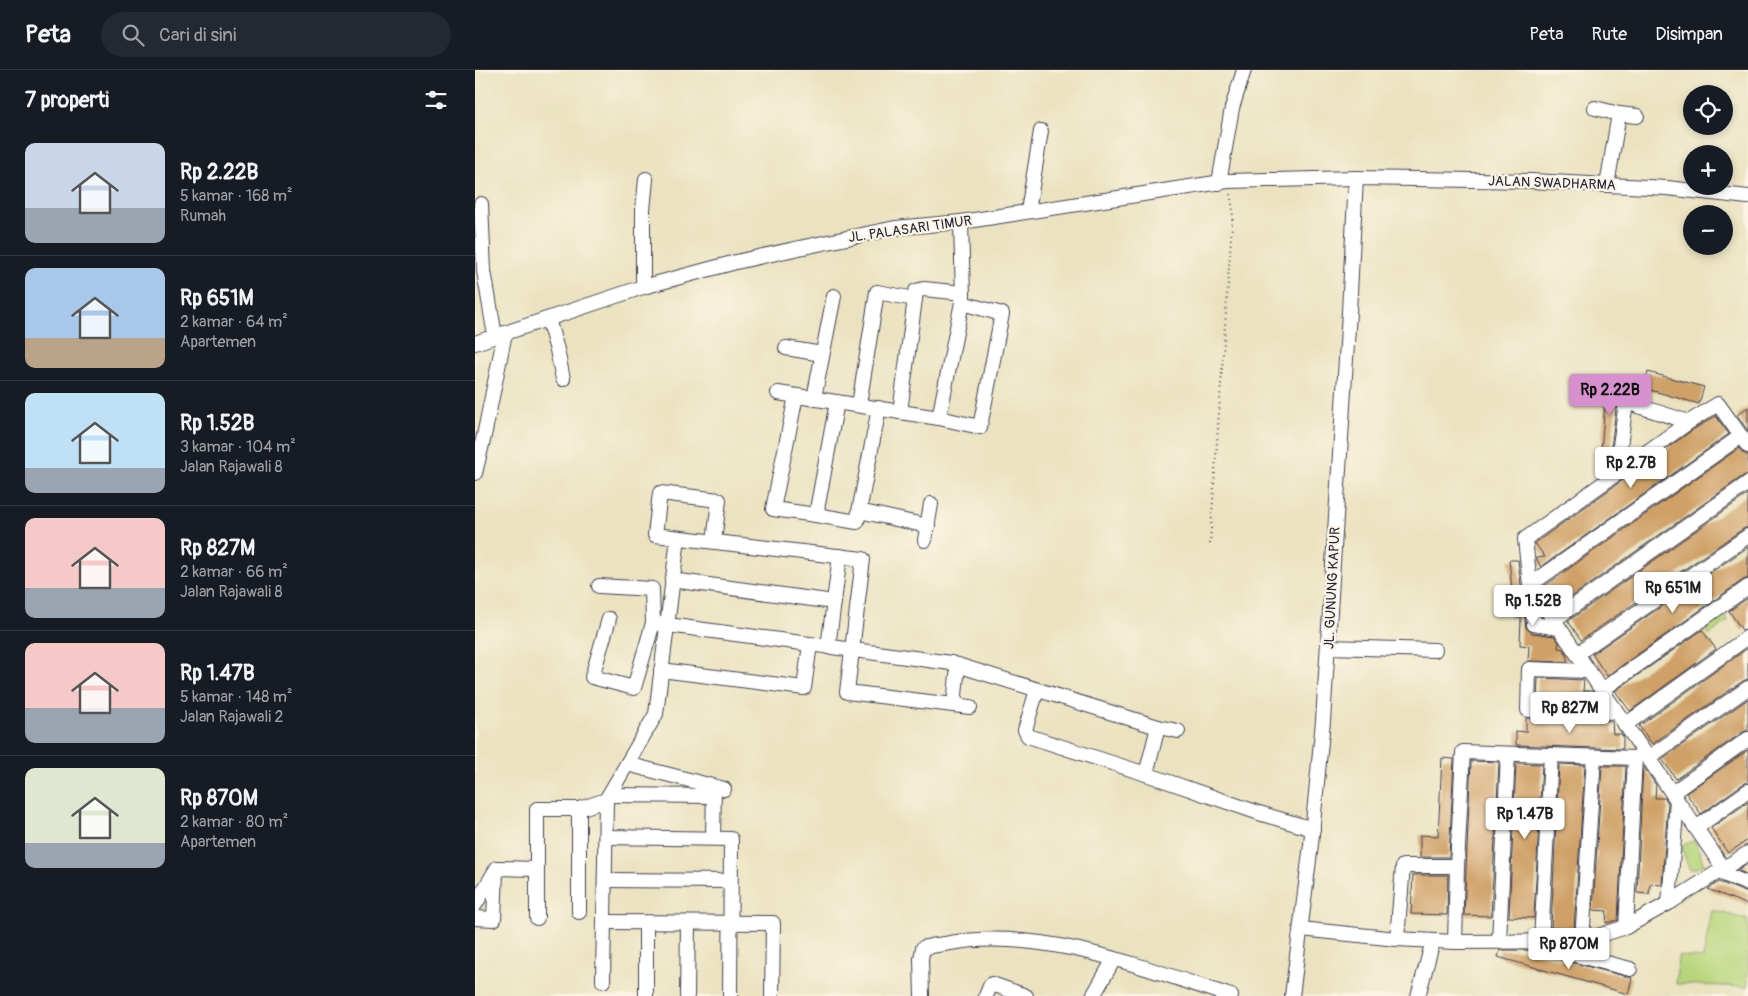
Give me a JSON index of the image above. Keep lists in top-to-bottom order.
{
  "streets": {
    "street": ["JALAN SWADHARMA", "JL. PALASARI TIMUR", "JL. GUNUNG KAPUR"]
  },
  "crossings": [
    ["JALAN SWADHARMA", "JL. PALASARI TIMUR"],
    ["JALAN SWADHARMA", "JL. GUNUNG KAPUR"],
    ["JL. PALASARI TIMUR", "JL. GUNUNG KAPUR"]
  ],
  "page": {
    "header": "Peta",
    "search": "Cari di sini",
    "nav": ["Peta", "Rute", "Disimpan"],
    "heading": "7 properti",
    "map_buttons": ["+", "−"],
    "list": [
      {
        "name": "Rp 2.22B",
        "note": "5 kamar · 168 m² · Rumah"
      },
      {
        "name": "Rp 651M",
        "note": "2 kamar · 64 m² · Apartemen"
      },
      {
        "name": "Rp 1.52B",
        "note": "3 kamar · 104 m² · Jalan Rajawali 8"
      },
      {
        "name": "Rp 827M",
        "note": "2 kamar · 66 m² · Jalan Rajawali 8"
      },
      {
        "name": "Rp 1.47B",
        "note": "5 kamar · 148 m² · Jalan Rajawali 2"
      },
      {
        "name": "Rp 870M",
        "note": "2 kamar · 80 m² · Apartemen"
      }
    ],
    "price": [
      "Rp 2.22B",
      "Rp 2.7B",
      "Rp 651M",
      "Rp 1.52B",
      "Rp 827M",
      "Rp 1.47B",
      "Rp 870M"
    ]
  }
}
